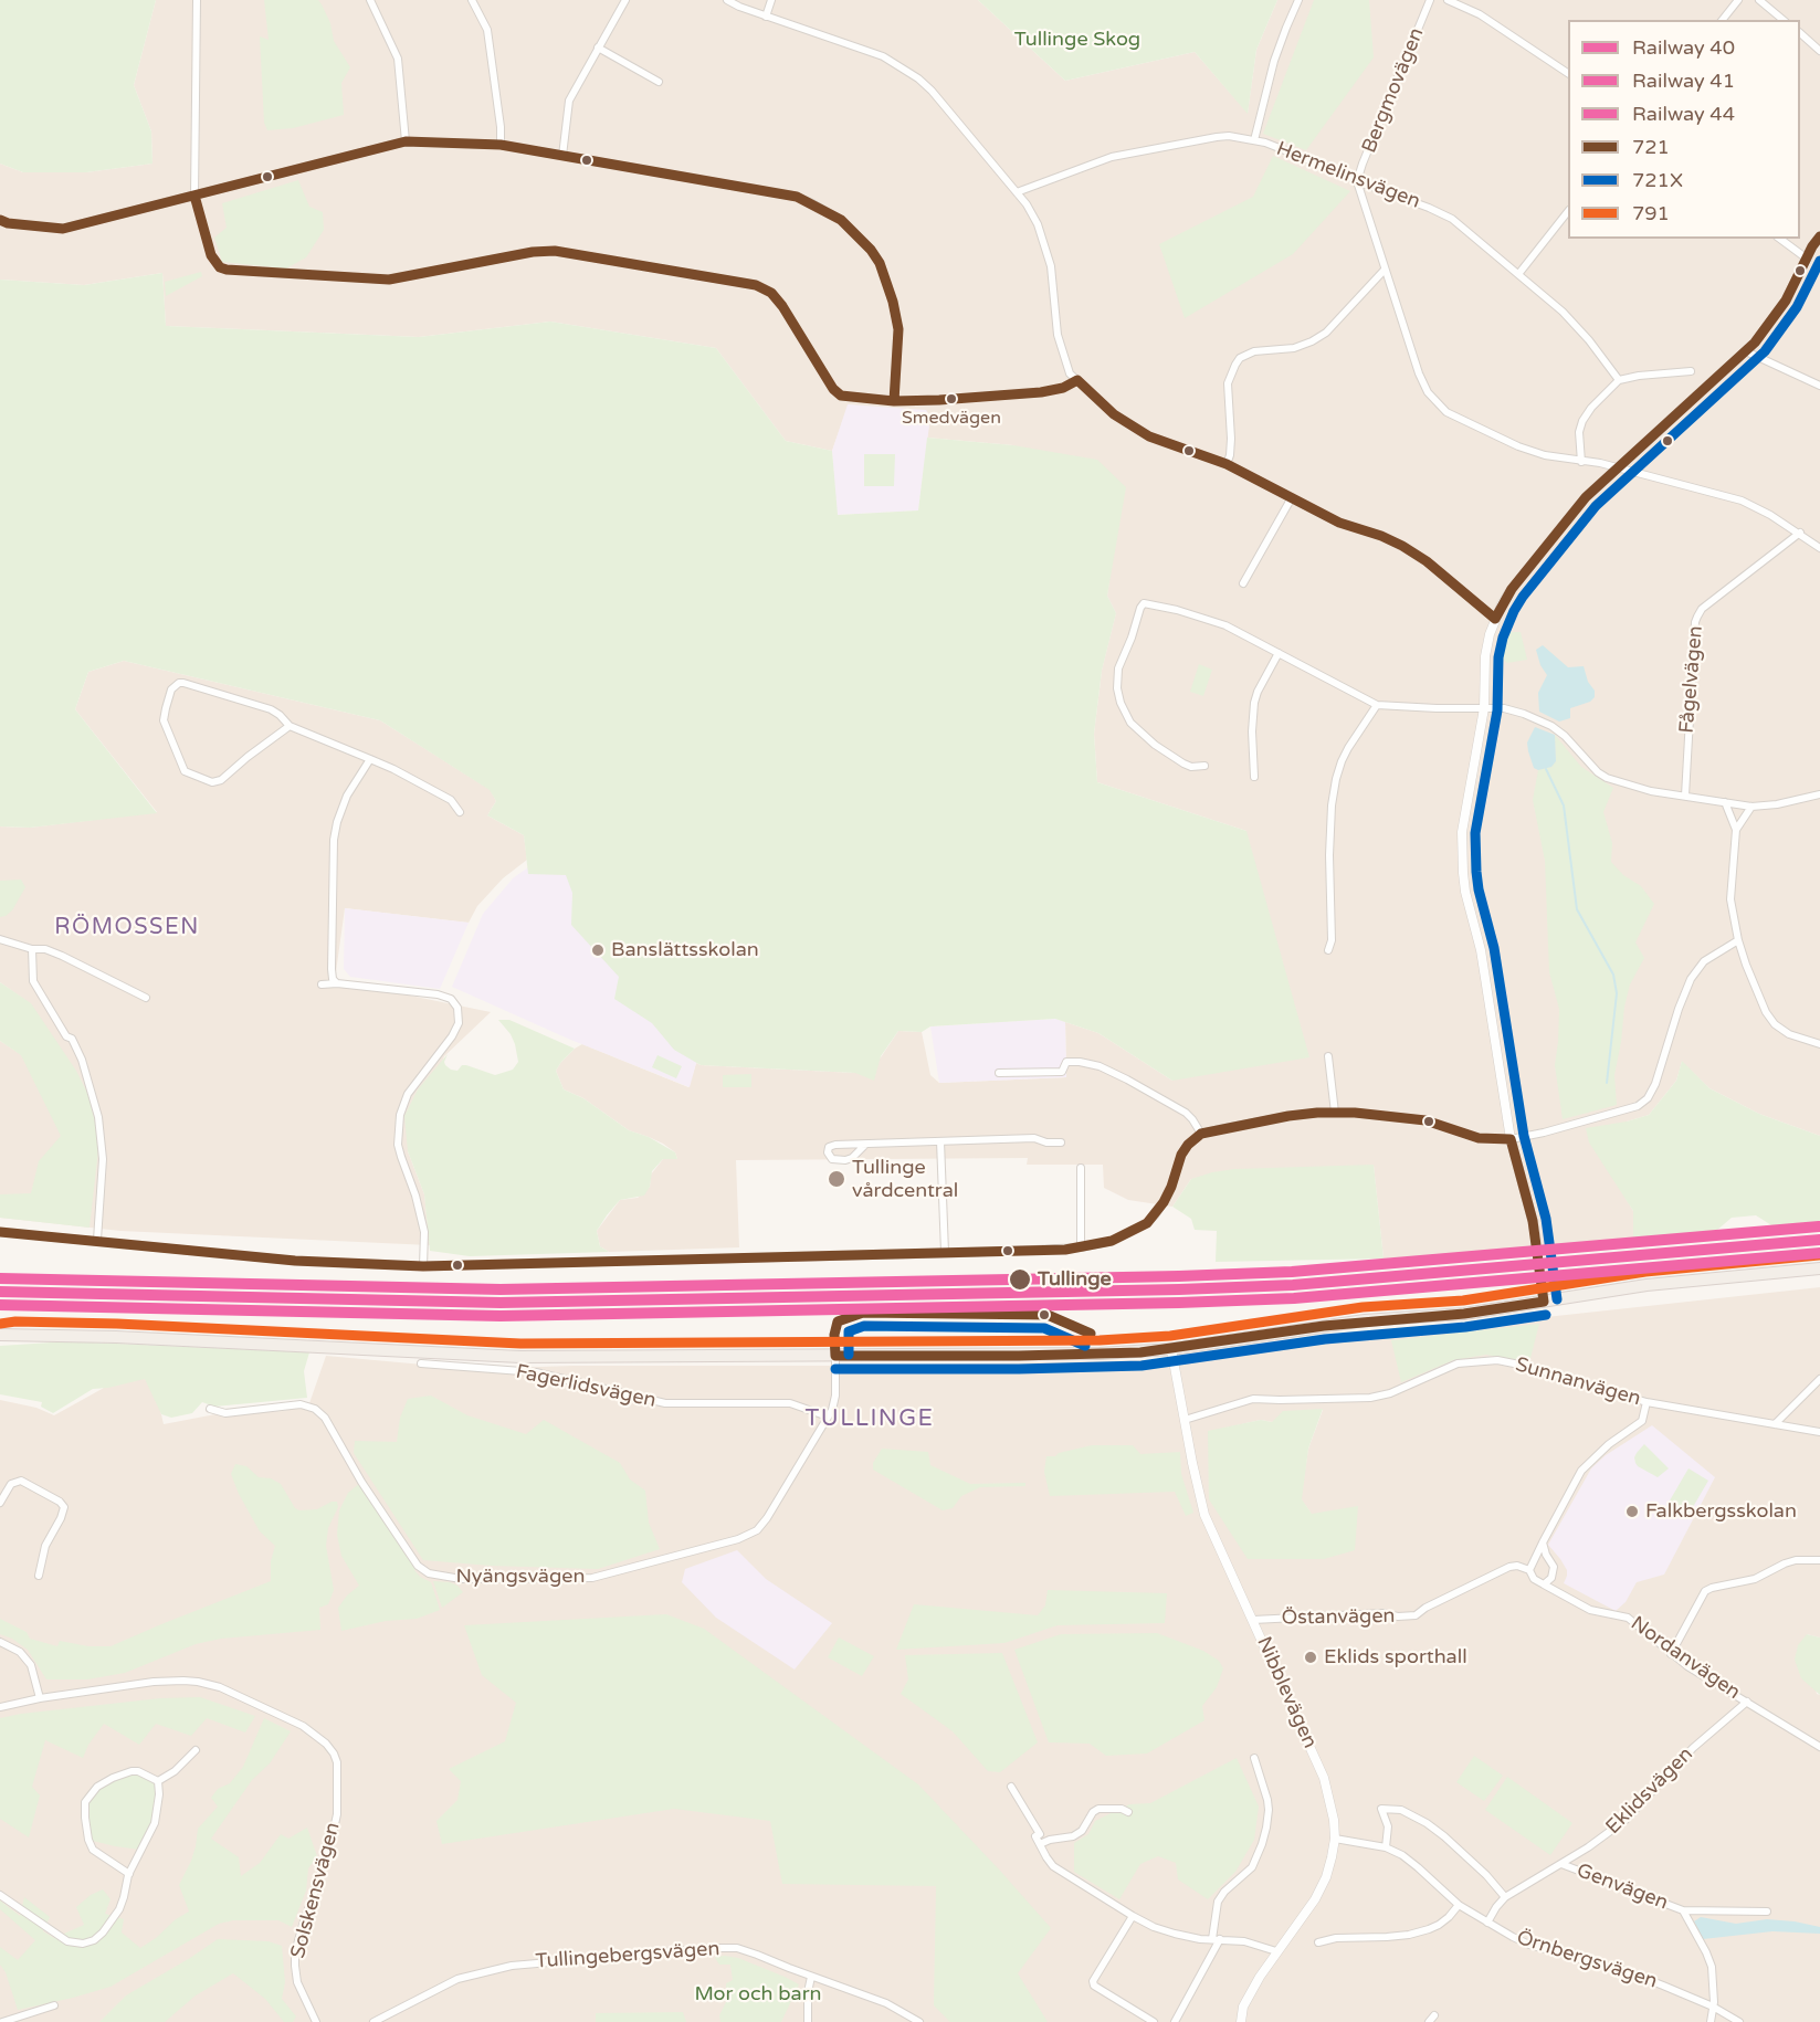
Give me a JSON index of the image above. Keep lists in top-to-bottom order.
{
  "streets": {
    "street": [
      "Bergmovägen",
      "Hermelinsvägen",
      "Fågelvägen",
      "Sunnanvägen",
      "Fagerlidsvägen",
      "Nyängsvägen",
      "Östanvägen",
      "Nordanvägen",
      "Nibblevägen",
      "Eklidsvägen",
      "Genvägen",
      "Solskensvägen",
      "Tullingebergsvägen",
      "Örnbergsvägen"
    ]
  },
  "crossings": [
    ["Bergmovägen", "Hermelinsvägen"],
    ["Sunnanvägen", "Nibblevägen"],
    ["Fagerlidsvägen", "Nyängsvägen"],
    ["Östanvägen", "Nibblevägen"],
    ["Nordanvägen", "Eklidsvägen"],
    ["Nibblevägen", "Örnbergsvägen"],
    ["Eklidsvägen", "Genvägen"],
    ["Eklidsvägen", "Örnbergsvägen"],
    ["Genvägen", "Örnbergsvägen"]
  ],
  "districts": ["RÖMOSSEN", "TULLINGE"],
  "parks": ["Tullinge Skog", "Mor och barn"],
  "places": [
    "Smedvägen",
    "Banslättsskolan",
    "Tullinge vårdcentral",
    "Tullinge",
    "Falkbergsskolan",
    "Eklids sporthall"
  ],
  "lines": [
    "transit line 721",
    "transit line 721X",
    "rail line 44",
    "rail line 40",
    "rail line 41",
    "transit line 791"
  ],
  "legend": [
    "Railway 40",
    "Railway 41",
    "Railway 44",
    "721",
    "721X",
    "791"
  ]
}
